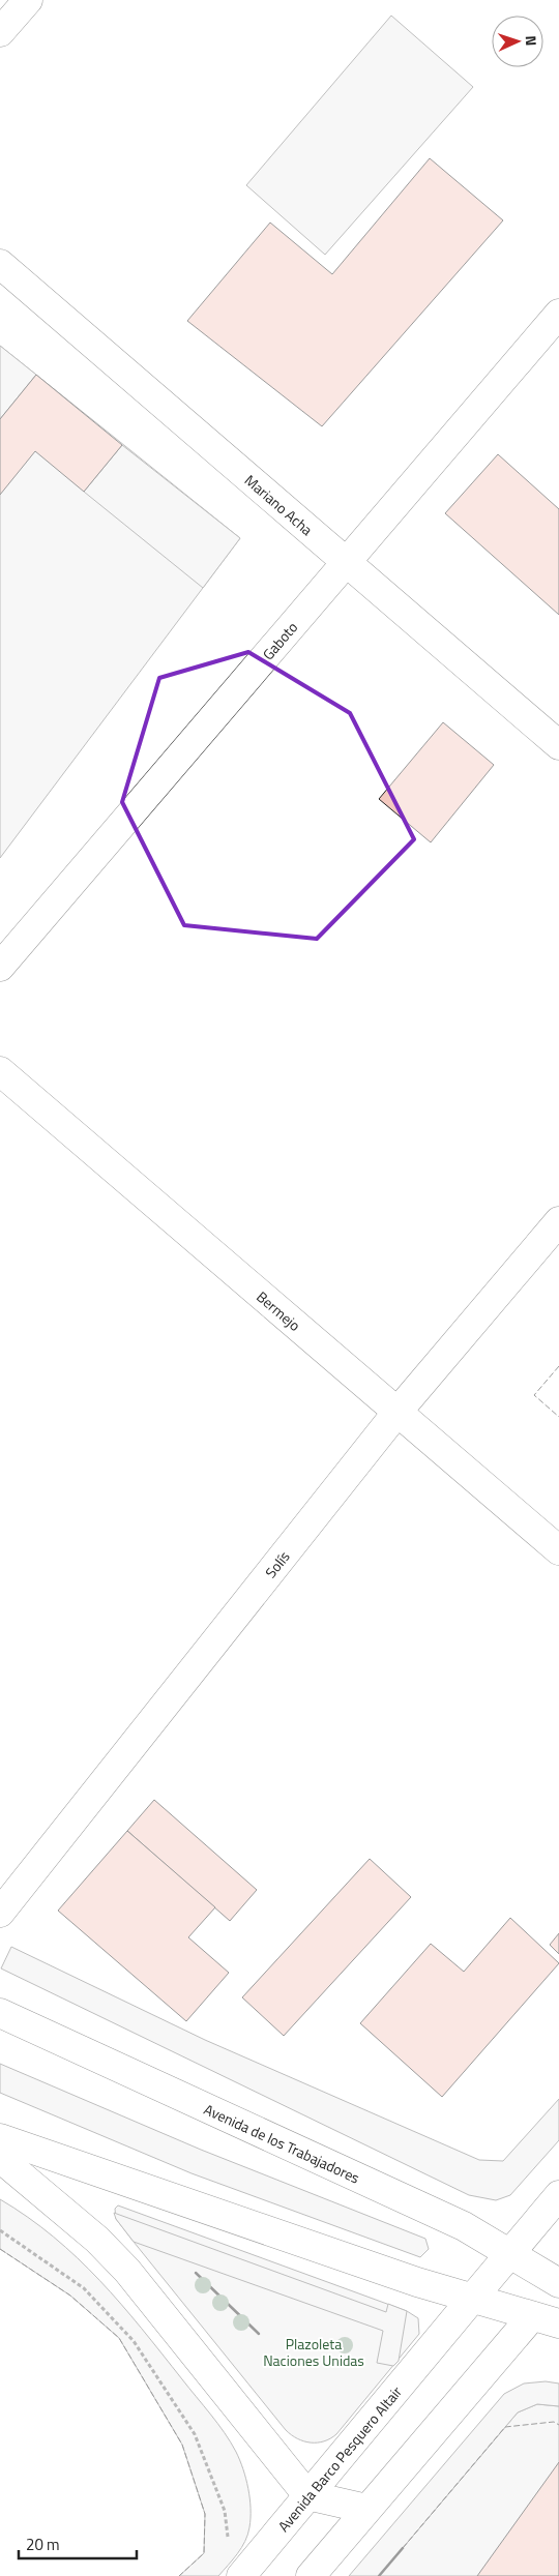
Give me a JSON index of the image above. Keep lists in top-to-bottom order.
{
  "streets": {
    "street": [
      "Mariano Acha",
      "Gaboto",
      "Bermejo",
      "Solís",
      "Avenida de los Trabajadores",
      "Avenida Barco Pesquero Altair"
    ]
  },
  "crossings": [
    ["Mariano Acha", "Gaboto"],
    ["Bermejo", "Solís"],
    ["Avenida de los Trabajadores", "Avenida Barco Pesquero Altair"]
  ],
  "parks": ["Plazoleta Naciones Unidas"],
  "scale_bar": "20 m",
  "north": "right"
}
